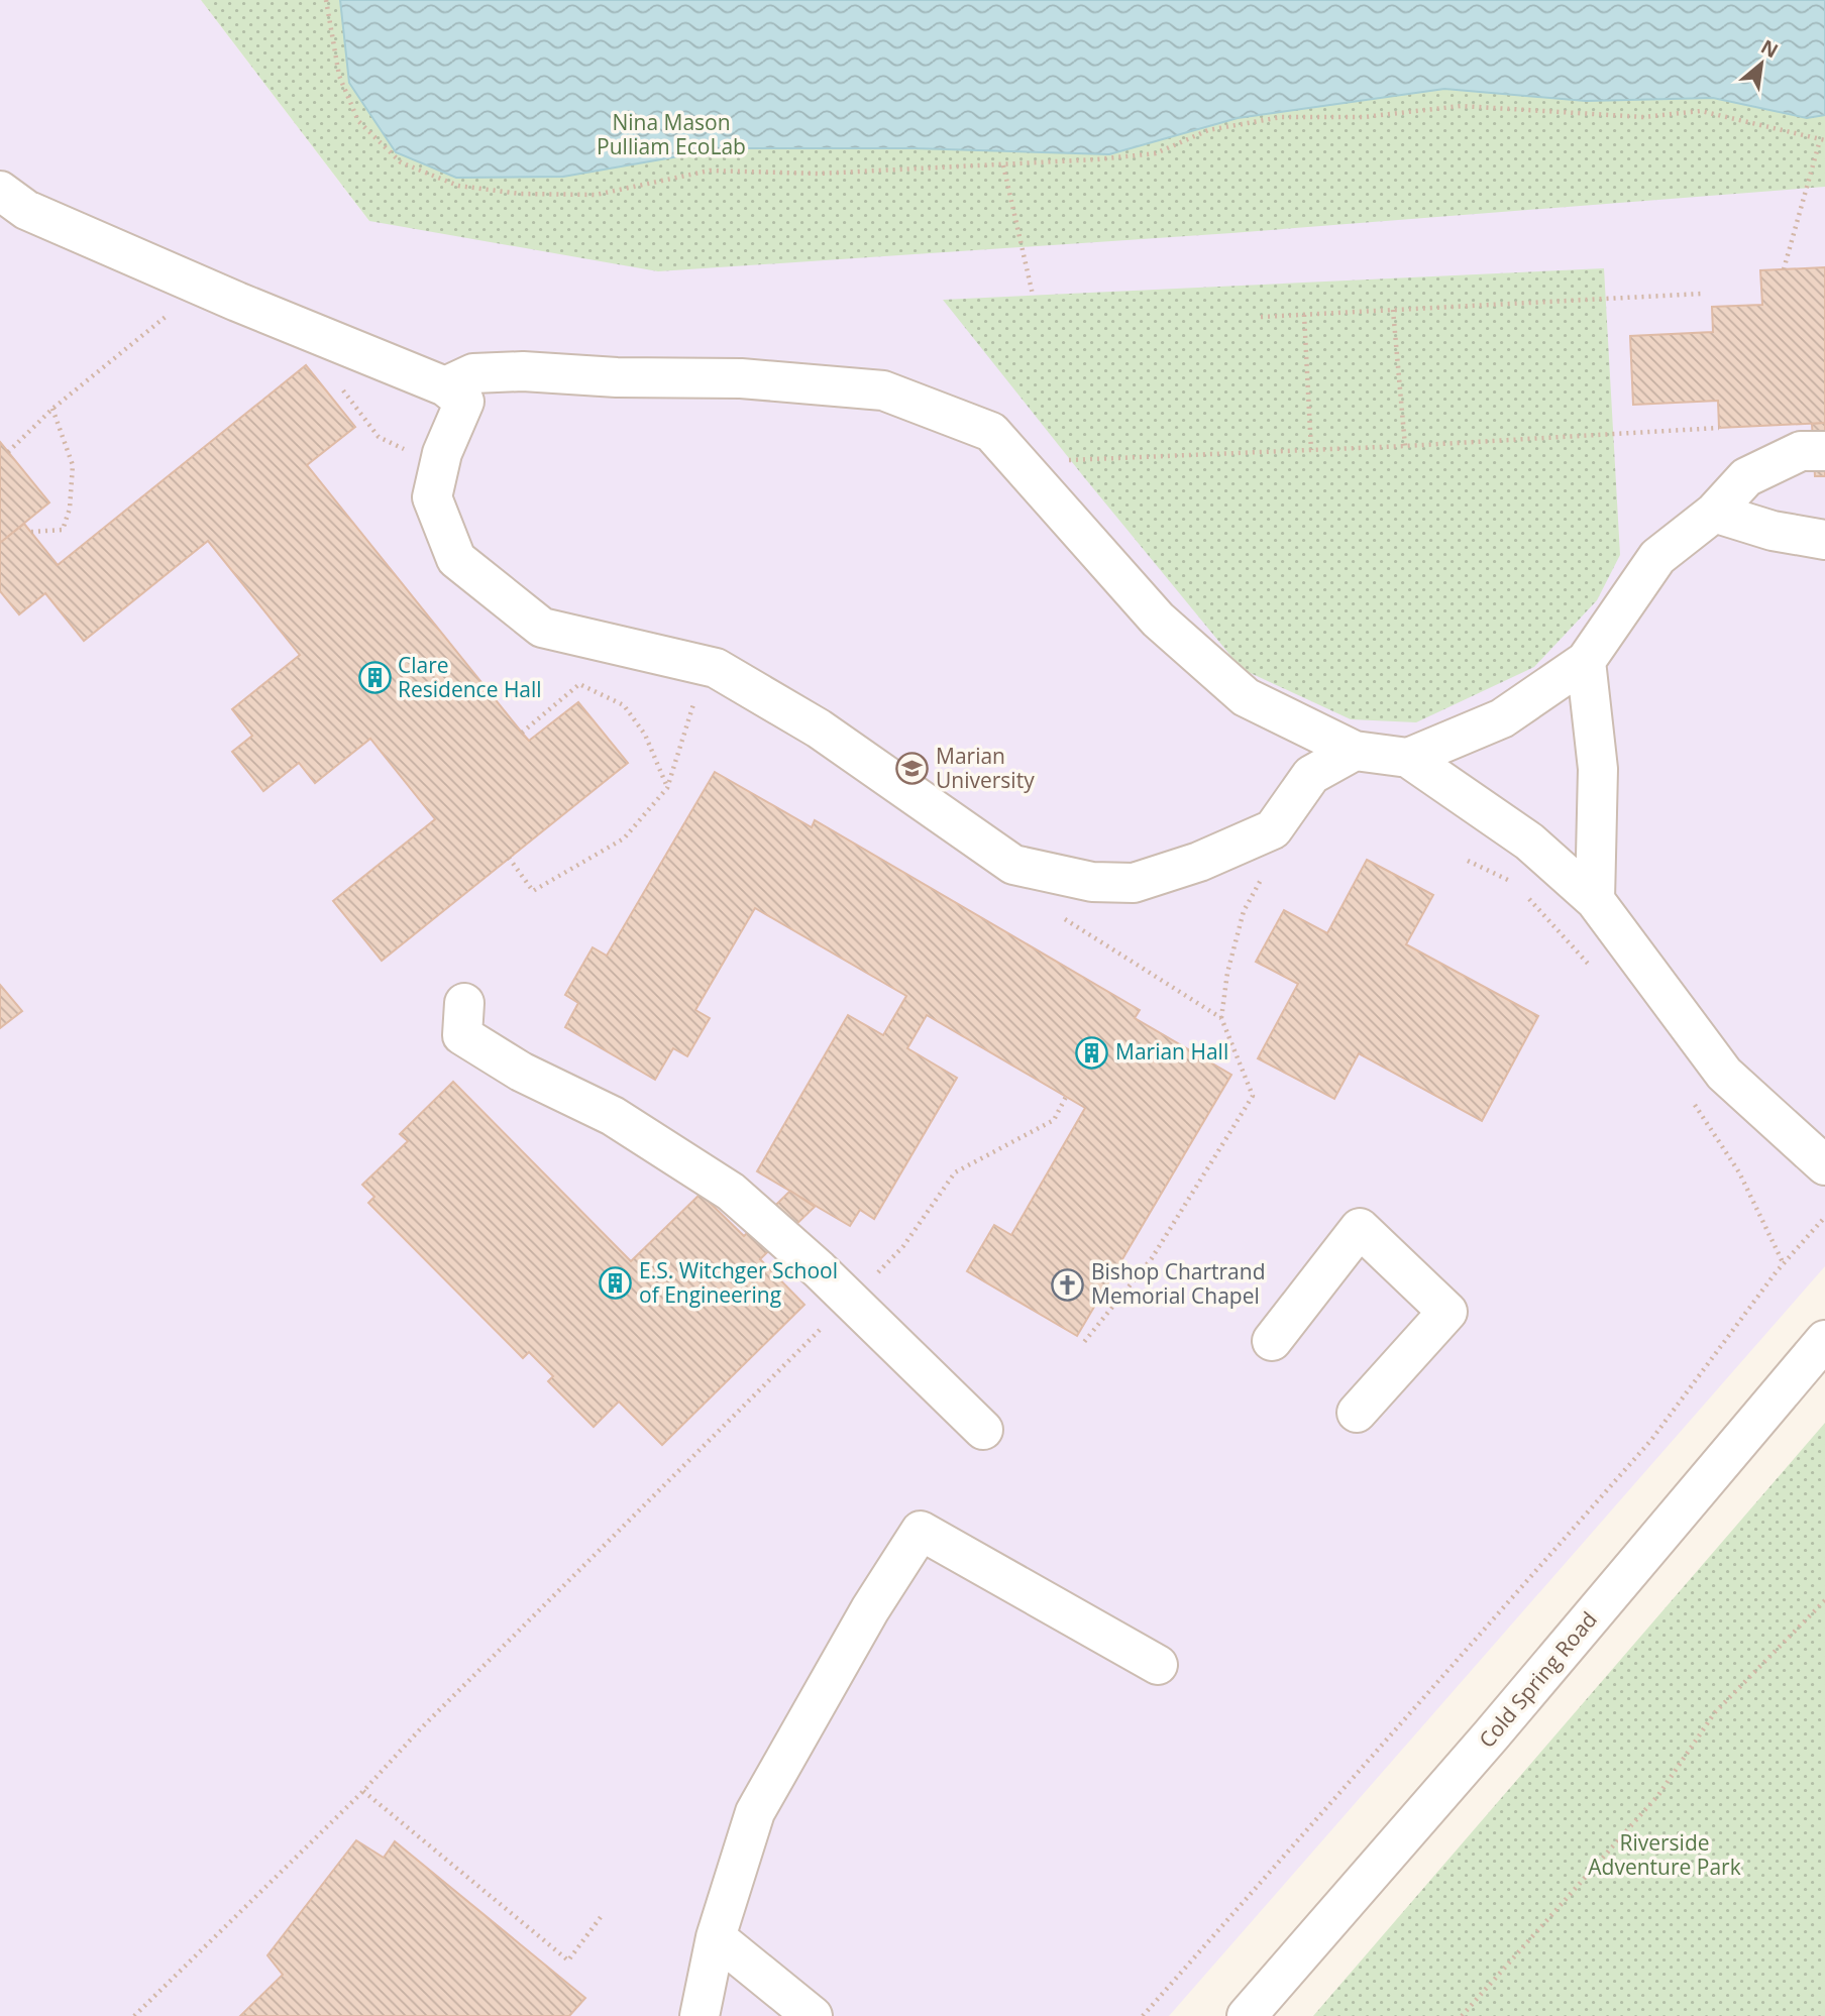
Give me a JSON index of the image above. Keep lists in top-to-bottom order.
{
  "streets": {
    "street": ["Cold Spring Road"]
  },
  "parks": ["Nina Mason Pulliam EcoLab", "Riverside Adventure Park"],
  "places": {
    "building": ["Clare Residence Hall", "Marian Hall", "E.S. Witchger School of Engineering"],
    "school or university": ["Marian University"],
    "church": ["Bishop Chartrand Memorial Chapel"]
  },
  "north": "top right"
}
